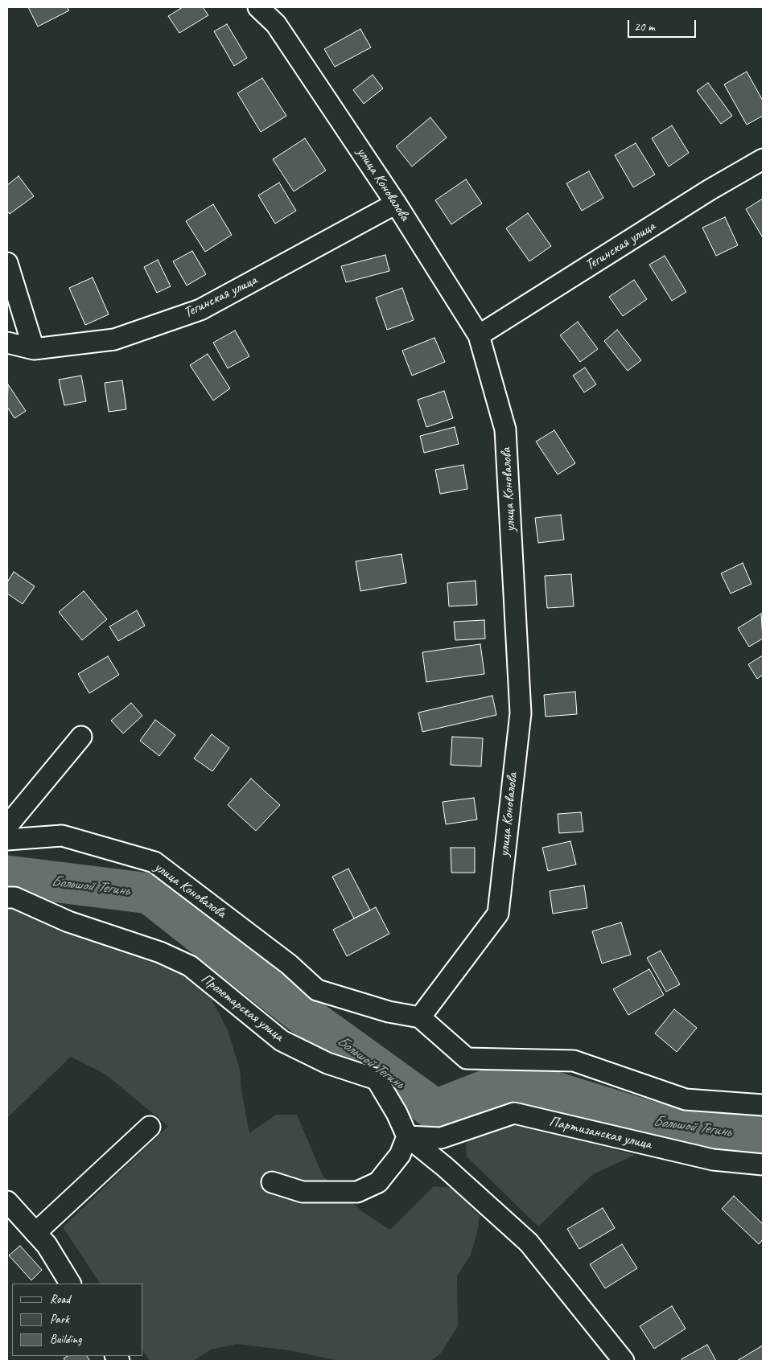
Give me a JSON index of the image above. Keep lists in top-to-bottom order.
{
  "streets": {
    "street": [
      "улица Коновалова",
      "Тегинская улица",
      "Пролетарская улица",
      "Партизанская улица"
    ]
  },
  "crossings": [
    ["улица Коновалова", "Тегинская улица"],
    ["Пролетарская улица", "Партизанская улица"]
  ],
  "water": ["Большой Тегинь"],
  "legend": ["Road", "Park", "Building"],
  "scale_bar": "20 m"
}
